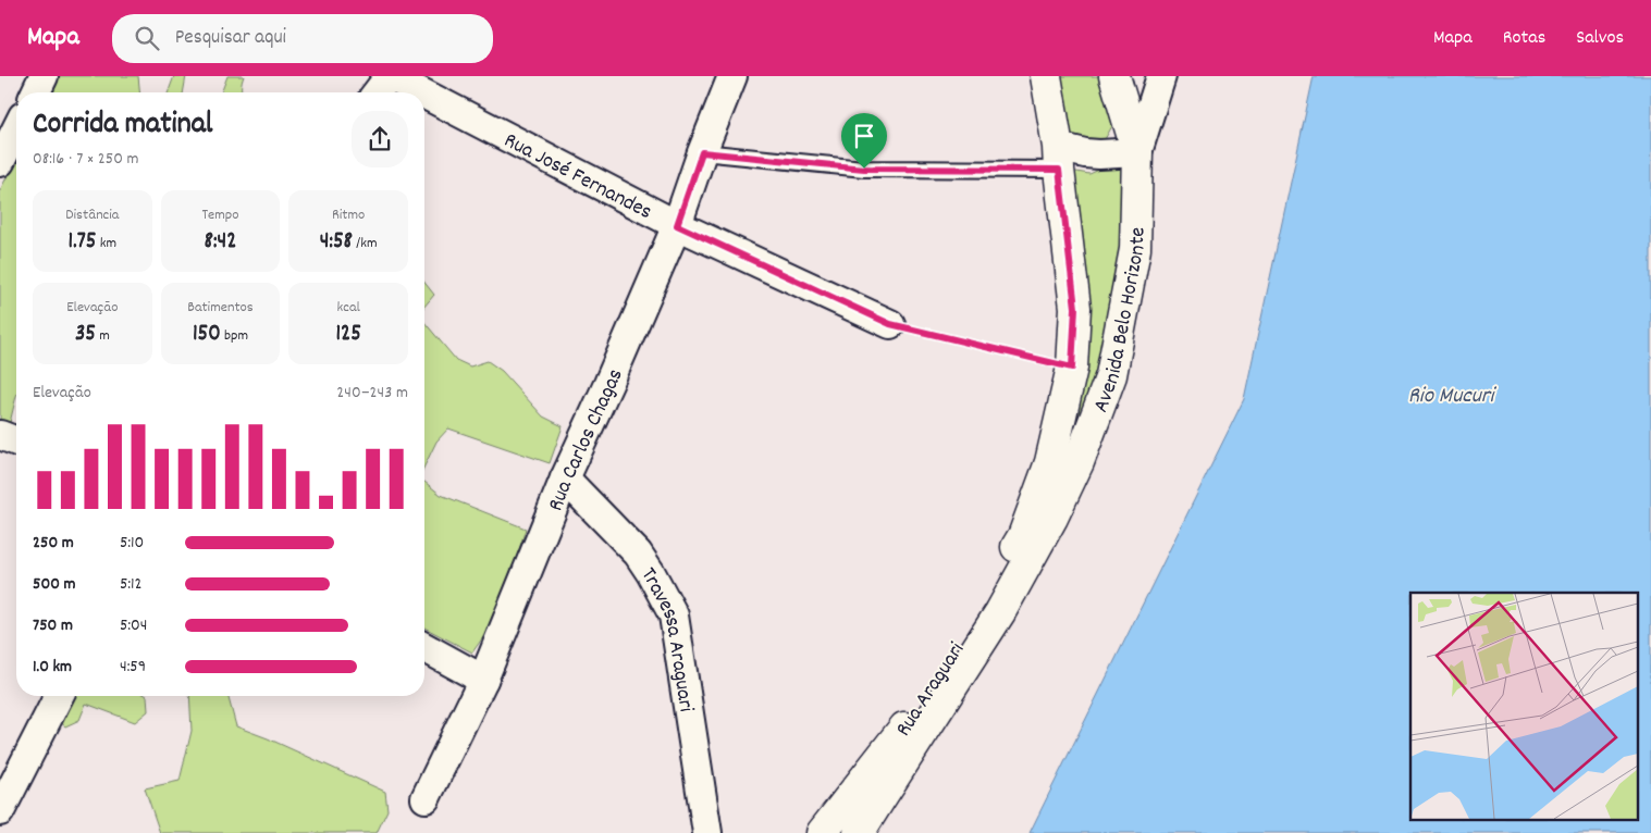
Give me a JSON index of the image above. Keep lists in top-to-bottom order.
{
  "streets": {
    "street": [
      "Rua José Fernandes",
      "Avenida Belo Horizonte",
      "Rua Carlos Chagas",
      "Travessa Araguari",
      "Rua Araguari"
    ]
  },
  "crossings": [
    ["Rua José Fernandes", "Rua Carlos Chagas"],
    ["Avenida Belo Horizonte", "Rua Araguari"],
    ["Rua Carlos Chagas", "Travessa Araguari"]
  ],
  "water": ["Rio Mucuri"],
  "page": {
    "header": "Mapa",
    "search": "Pesquisar aqui",
    "nav": ["Mapa", "Rotas", "Salvos"],
    "heading": ["Corrida matinal", "08:16 · 7 × 250 m"],
    "stats": [
      ["Distância", "1.75 km"],
      ["Tempo", "8:42"],
      ["Ritmo", "4:58 /km"],
      ["Elevação", "35 m"],
      ["Batimentos", "150 bpm"],
      ["kcal", "125"]
    ],
    "chart": ["Elevação", "240–243 m"],
    "list": [
      {
        "name": "250 m",
        "note": "5:10"
      },
      {
        "name": "500 m",
        "note": "5:12"
      },
      {
        "name": "750 m",
        "note": "5:04"
      },
      {
        "name": "1.0 km",
        "note": "4:59"
      }
    ]
  }
}
